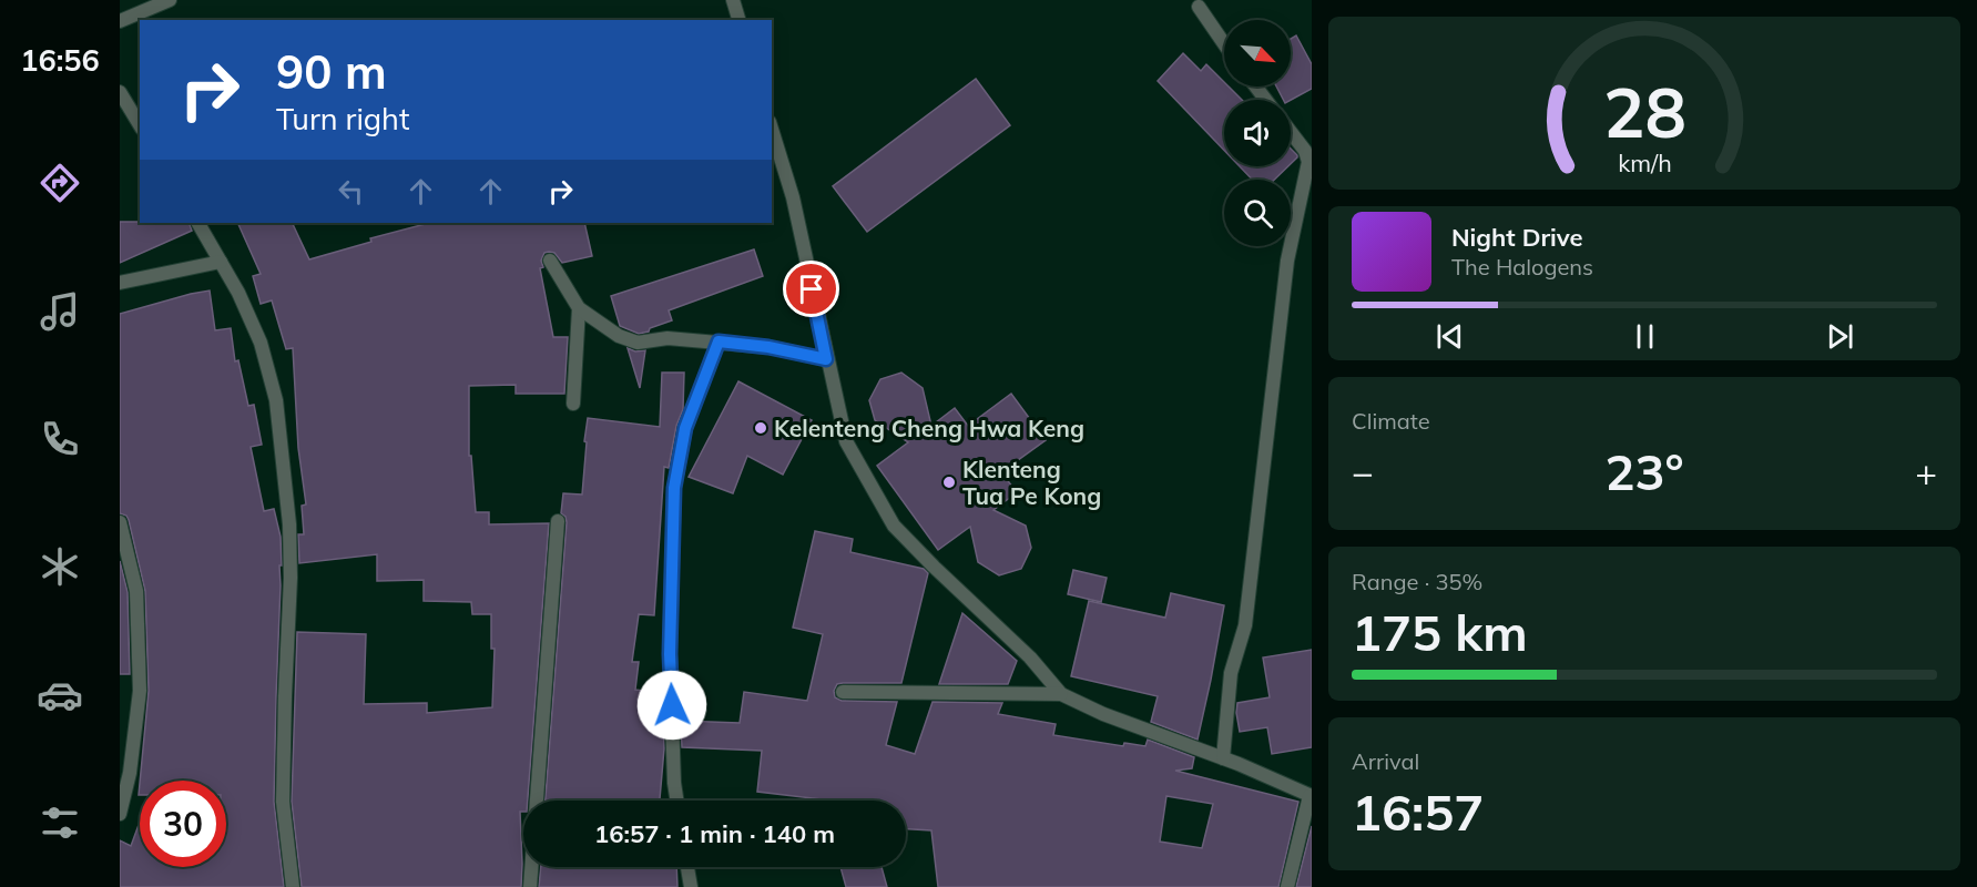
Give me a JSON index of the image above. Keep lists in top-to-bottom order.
{
  "places": ["Kelenteng Cheng Hwa Keng", "Klenteng Tua Pe Kong"],
  "north": "bottom right",
  "page": {
    "tabs": "16:56",
    "turn": ["90 m", "Turn right"],
    "song": ["Night Drive", "The Halogens"],
    "tile": [
      "Climate",
      ["Range · 35%", "175 km"],
      ["Arrival", "16:57"]
    ],
    "heat": ["−", "23°", "+"],
    "limit": "30",
    "trip": "16:57 · 1 min · 140 m",
    "gauge": ["28", "km/h"]
  }
}
